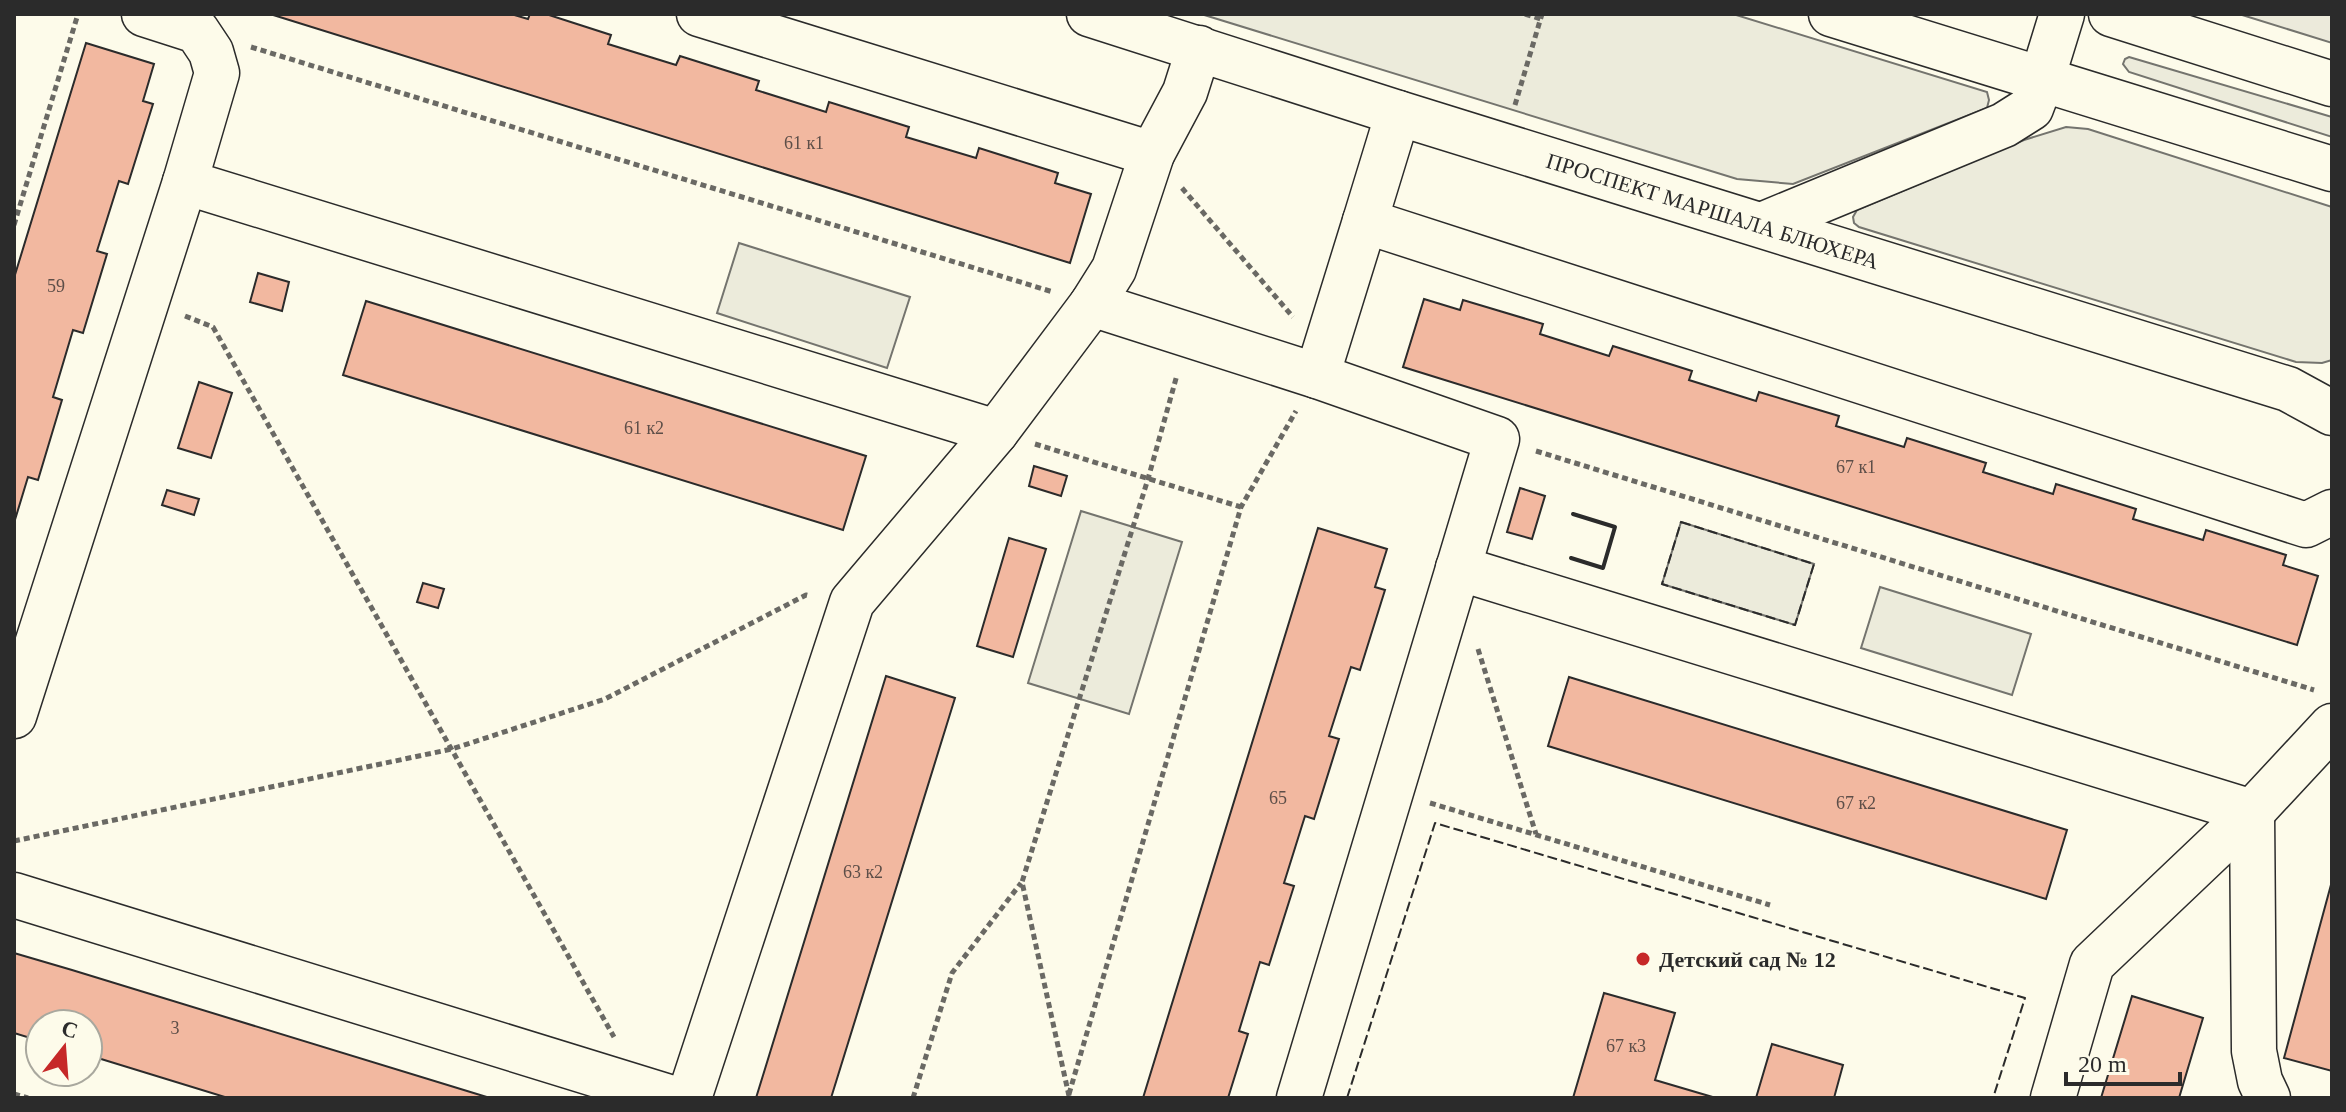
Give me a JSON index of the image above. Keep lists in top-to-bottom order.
{
  "streets": {
    "street": ["ПРОСПЕКТ МАРШАЛА БЛЮХЕРА"]
  },
  "places": ["Детский сад № 12"],
  "house_numbers": [
    "61 к1",
    "59",
    "61 к2",
    "67 к1",
    "65",
    "67 к2",
    "63 к2",
    "3",
    "67 к3"
  ],
  "scale_bar": "20 m",
  "north": "top"
}
